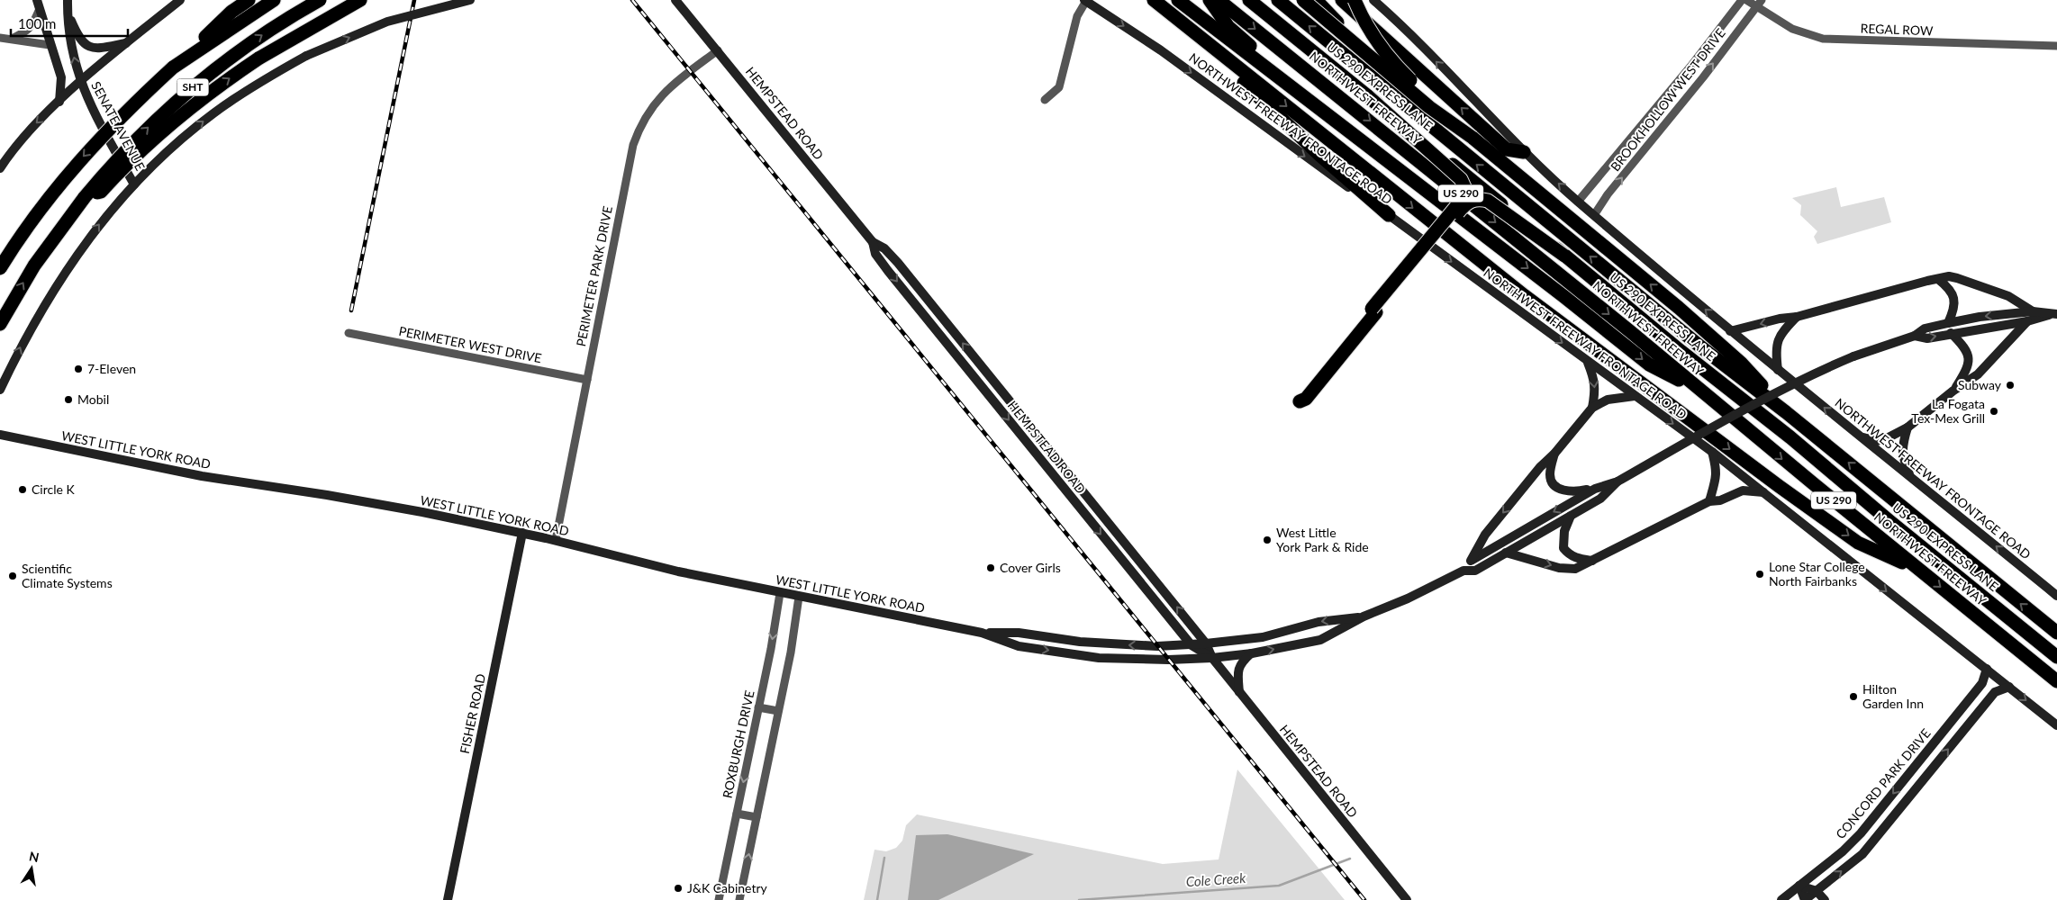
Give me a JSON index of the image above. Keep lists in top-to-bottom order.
{
  "streets": {
    "highway": [
      "US 290 EXPRESS LANE",
      "SHT",
      "NORTHWEST FREEWAY",
      "US 290"
    ],
    "main road": [
      "HEMPSTEAD ROAD",
      "SENATE AVENUE",
      "NORTHWEST FREEWAY FRONTAGE ROAD",
      "WEST LITTLE YORK ROAD",
      "FISHER ROAD",
      "CONCORD PARK DRIVE"
    ],
    "street": [
      "REGAL ROW",
      "BROOKHOLLOW WEST DRIVE",
      "PERIMETER PARK DRIVE",
      "PERIMETER WEST DRIVE",
      "ROXBURGH DRIVE"
    ]
  },
  "crossings": [
    ["REGAL ROW", "BROOKHOLLOW WEST DRIVE"],
    ["BROOKHOLLOW WEST DRIVE", "NORTHWEST FREEWAY FRONTAGE ROAD"],
    ["HEMPSTEAD ROAD", "PERIMETER PARK DRIVE"],
    ["HEMPSTEAD ROAD", "WEST LITTLE YORK ROAD"],
    ["NORTHWEST FREEWAY FRONTAGE ROAD", "CONCORD PARK DRIVE"],
    ["PERIMETER PARK DRIVE", "PERIMETER WEST DRIVE"],
    ["PERIMETER PARK DRIVE", "WEST LITTLE YORK ROAD"],
    ["WEST LITTLE YORK ROAD", "FISHER ROAD"],
    ["WEST LITTLE YORK ROAD", "ROXBURGH DRIVE"]
  ],
  "water": ["Cole Creek"],
  "places": [
    "7-Eleven",
    "Subway",
    "Mobil",
    "La Fogata Tex-Mex Grill",
    "Circle K",
    "West Little York Park & Ride",
    "Cover Girls",
    "Lone Star College North Fairbanks",
    "Scientific Climate Systems",
    "Hilton Garden Inn",
    "J&K Cabinetry"
  ],
  "scale_bar": "100 m",
  "north": "top"
}
